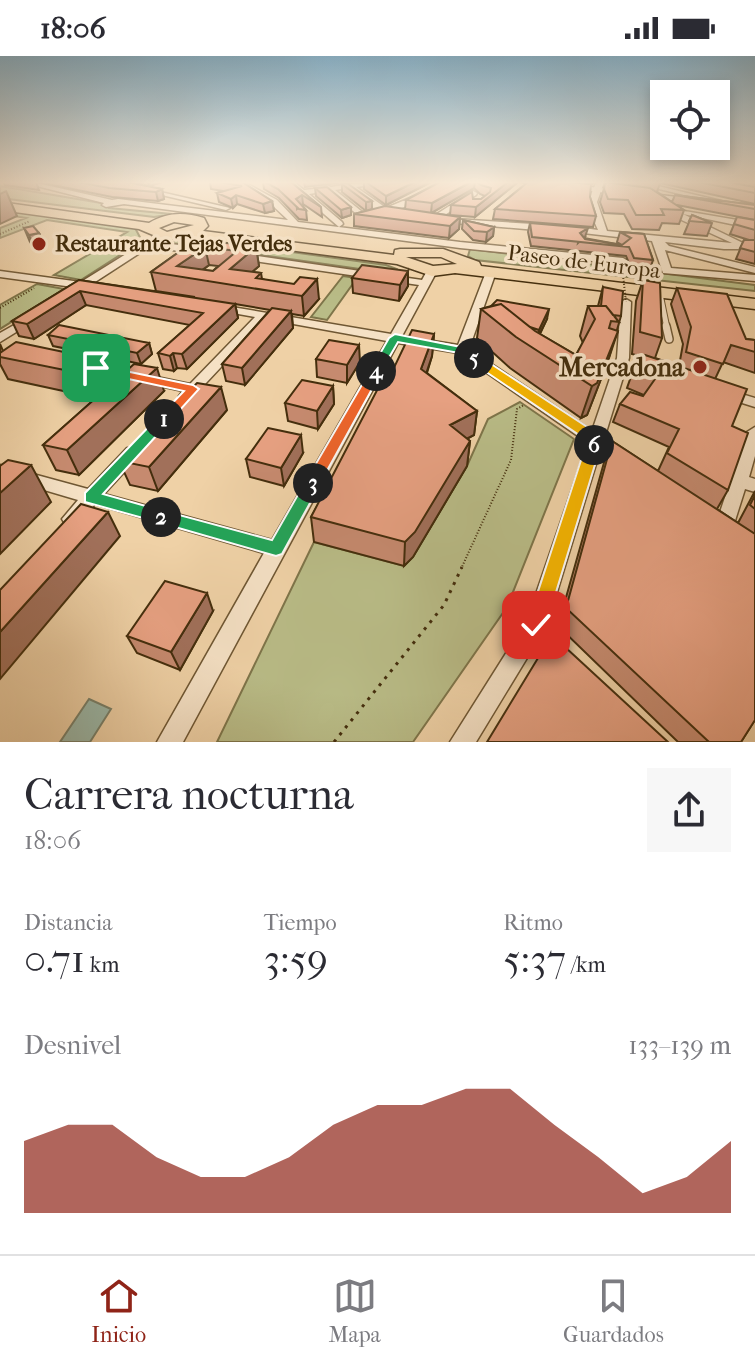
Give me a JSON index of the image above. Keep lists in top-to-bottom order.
{
  "streets": {
    "main road": ["Paseo de Europa"]
  },
  "places": ["Restaurante Tejas Verdes", "Mercadona"],
  "page": {
    "status": "18:06",
    "pins": [
      "5",
      "4",
      "1",
      "6",
      "3",
      "2"
    ],
    "heading": ["Carrera nocturna", "18:06"],
    "stats": [
      ["Distancia", "0.71 km"],
      ["Tiempo", "3:59"],
      ["Ritmo", "5:37 /km"]
    ],
    "chart": ["Desnivel", "133–139 m"],
    "tabs": ["Inicio", "Mapa", "Guardados"]
  }
}
